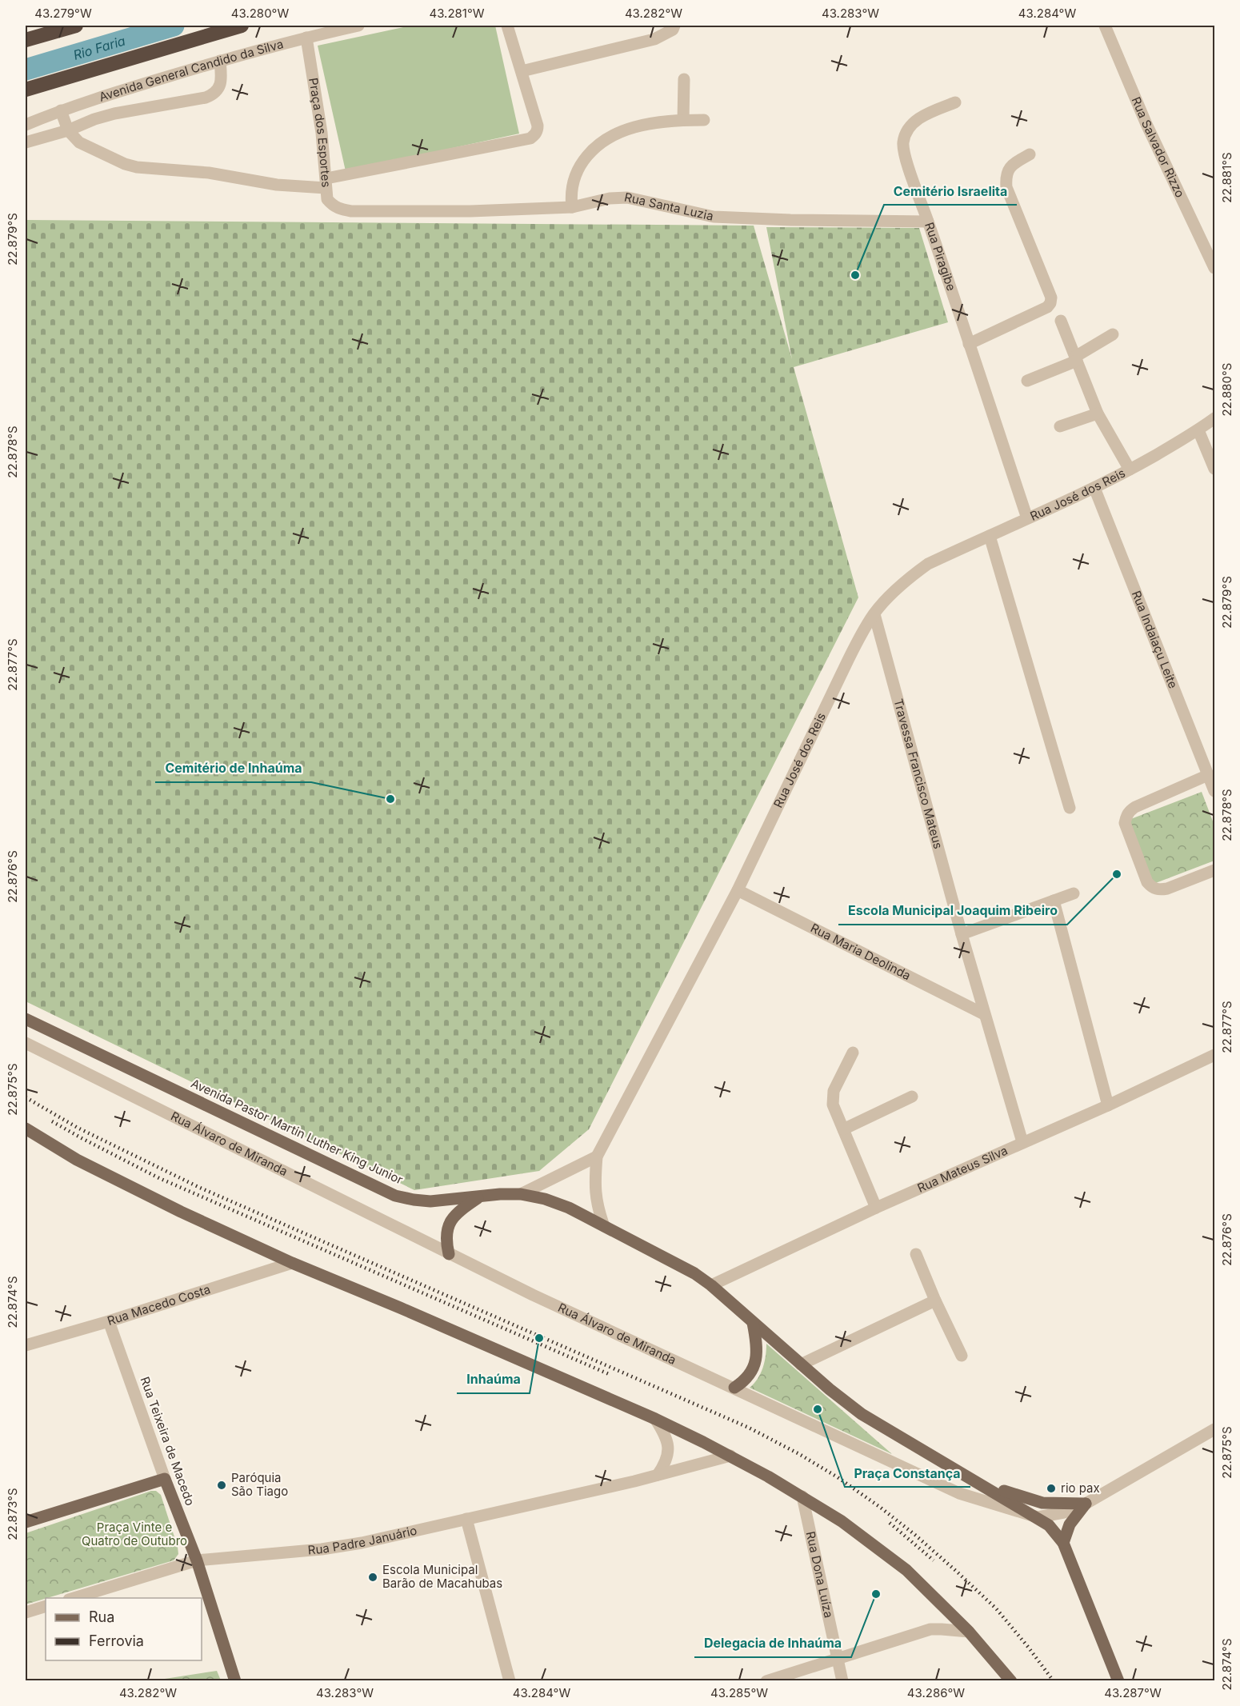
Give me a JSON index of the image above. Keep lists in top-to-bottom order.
{
  "streets": {
    "main road": ["Avenida Pastor Martin Luther King Junior", "Rua Teixeira de Macedo"],
    "street": [
      "Avenida General Candido da Silva",
      "Praça dos Esportes",
      "Rua Salvador Rizzo",
      "Rua Santa Luzia",
      "Rua Piragibe",
      "Rua José dos Reis",
      "Rua Indaiaçu Leite",
      "Travessa Francisco Mateus",
      "Rua Maria Deolinda",
      "Rua Álvaro de Miranda",
      "Rua Mateus Silva",
      "Rua Macedo Costa",
      "Rua Padre Januário",
      "Rua Dona Luíza"
    ]
  },
  "crossings": [
    ["Avenida General Candido da Silva", "Praça dos Esportes"],
    ["Praça dos Esportes", "Rua Santa Luzia"],
    ["Rua Santa Luzia", "Rua Piragibe"],
    ["Rua Piragibe", "Rua José dos Reis"],
    ["Rua José dos Reis", "Rua Indaiaçu Leite"],
    ["Rua José dos Reis", "Travessa Francisco Mateus"],
    ["Rua José dos Reis", "Rua Maria Deolinda"],
    ["Rua José dos Reis", "Avenida Pastor Martin Luther King Junior"],
    ["Travessa Francisco Mateus", "Rua Maria Deolinda"],
    ["Travessa Francisco Mateus", "Rua Mateus Silva"],
    ["Avenida Pastor Martin Luther King Junior", "Rua Álvaro de Miranda"],
    ["Avenida Pastor Martin Luther King Junior", "Rua Mateus Silva"],
    ["Rua Macedo Costa", "Rua Teixeira de Macedo"],
    ["Rua Teixeira de Macedo", "Rua Padre Januário"]
  ],
  "water": ["Rio Faria"],
  "parks": ["Praça Vinte e Quatro de Outubro"],
  "places": [
    "Cemitério Israelita",
    "Cemitério de Inhaúma",
    "Escola Municipal Joaquim Ribeiro",
    "Inhaúma",
    "Praça Constança",
    "Paróquia São Tiago",
    "rio pax",
    "Escola Municipal Barão de Macahubas",
    "Delegacia de Inhaúma"
  ],
  "legend": ["Rua", "Ferrovia"],
  "coordinates": [
    "43.279°W",
    "43.280°W",
    "43.281°W",
    "43.282°W",
    "43.283°W",
    "43.284°W",
    "22.881°S",
    "22.879°S",
    "22.880°S",
    "22.878°S",
    "22.877°S",
    "22.876°S",
    "22.875°S",
    "22.874°S",
    "22.873°S",
    "43.285°W",
    "43.286°W",
    "43.287°W"
  ]
}
